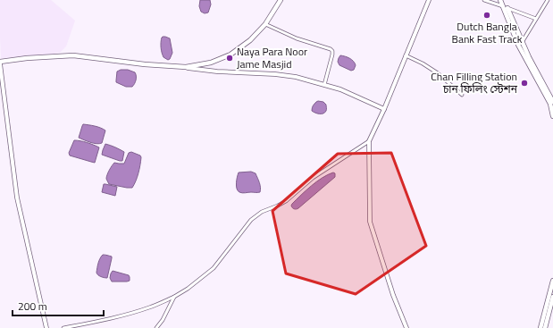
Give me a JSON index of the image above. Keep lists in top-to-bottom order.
{
  "places": ["Dutch Bangla Bank Fast Track", "Naya Para Noor Jame Masjid", "Chan Filling Station চান ফিলিং স্টেশন"],
  "scale_bar": "200 m"
}
